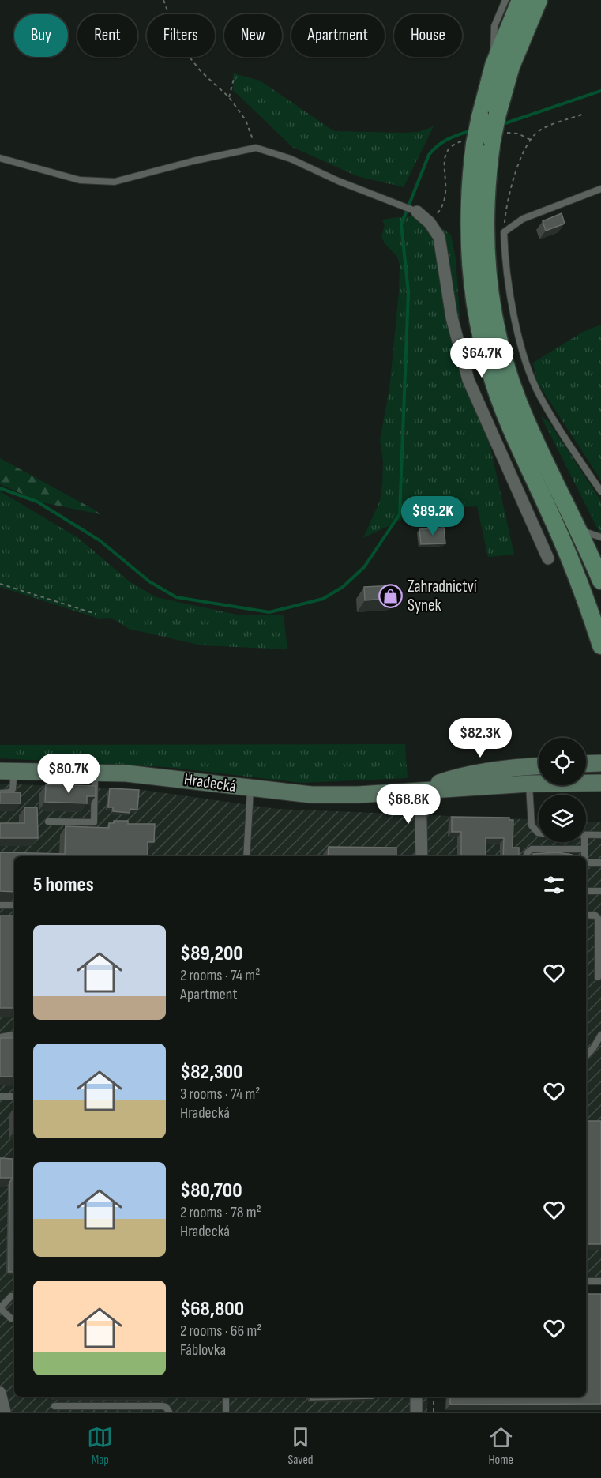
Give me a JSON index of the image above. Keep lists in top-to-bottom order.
{
  "streets": {
    "main road": ["Hradecká"]
  },
  "places": {
    "shop": ["Zahradnictví Synek"]
  },
  "page": {
    "chip": [
      "Buy",
      "Rent",
      "Filters",
      "New",
      "Apartment",
      "House"
    ],
    "price": [
      "$64.7K",
      "$89.2K",
      "$82.3K",
      "$80.7K",
      "$68.8K"
    ],
    "heading": "5 homes",
    "list": [
      {
        "name": "$89,200",
        "note": "2 rooms · 74 m² · Apartment"
      },
      {
        "name": "$82,300",
        "note": "3 rooms · 74 m² · Hradecká"
      },
      {
        "name": "$80,700",
        "note": "2 rooms · 78 m² · Hradecká"
      },
      {
        "name": "$68,800",
        "note": "2 rooms · 66 m² · Fáblovka"
      }
    ],
    "tabs": ["Map", "Saved", "Home"]
  }
}
